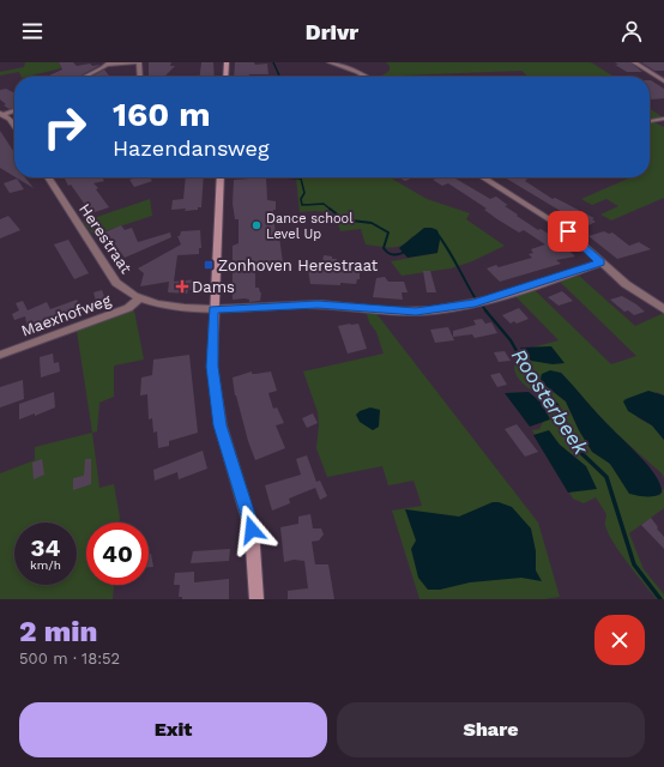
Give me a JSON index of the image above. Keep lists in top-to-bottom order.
{
  "streets": {
    "street": ["Herestraat", "Maexhofweg"]
  },
  "crossings": [
    ["Herestraat", "Maexhofweg"]
  ],
  "water": ["Roosterbeek"],
  "places": {
    "other": ["Dance school Level Up"],
    "transit": ["Zonhoven Herestraat"],
    "health": ["Dams"]
  },
  "page": {
    "header": "Drivr",
    "turn": ["160 m", "Hazendansweg"],
    "speed": "34 km/h",
    "limit": "40",
    "heading": ["2 min", "500 m · 18:52"],
    "buttons": ["Exit", "Share"]
  }
}
